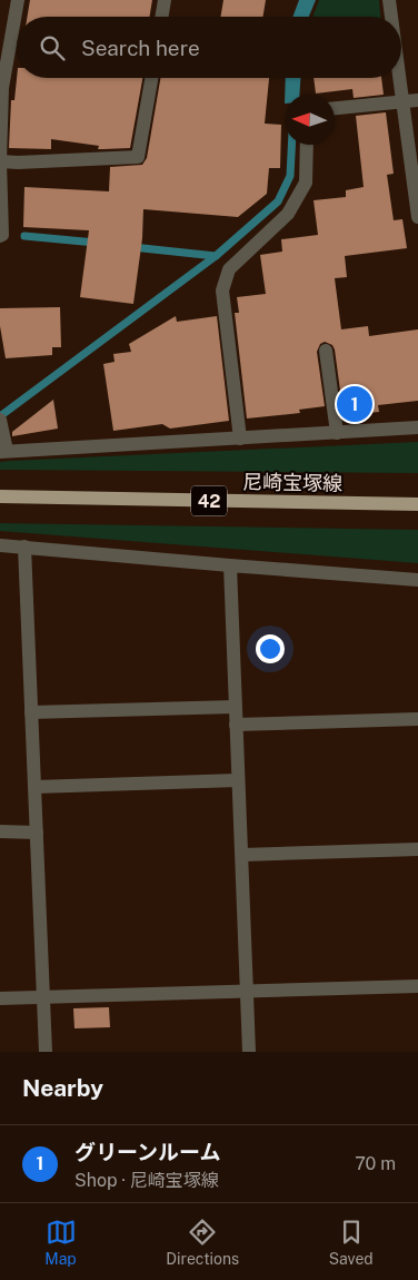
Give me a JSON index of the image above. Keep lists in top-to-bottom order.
{
  "streets": {
    "main road": ["尼崎宝塚線", "42"]
  },
  "north": "left",
  "page": {
    "search": "Search here",
    "pins": "1",
    "heading": "Nearby",
    "list": [
      {
        "mark": "1",
        "name": "グリーンルーム",
        "note": "Shop · 尼崎宝塚線",
        "value": "70 m"
      }
    ],
    "nav": ["Map", "Directions", "Saved"]
  }
}
